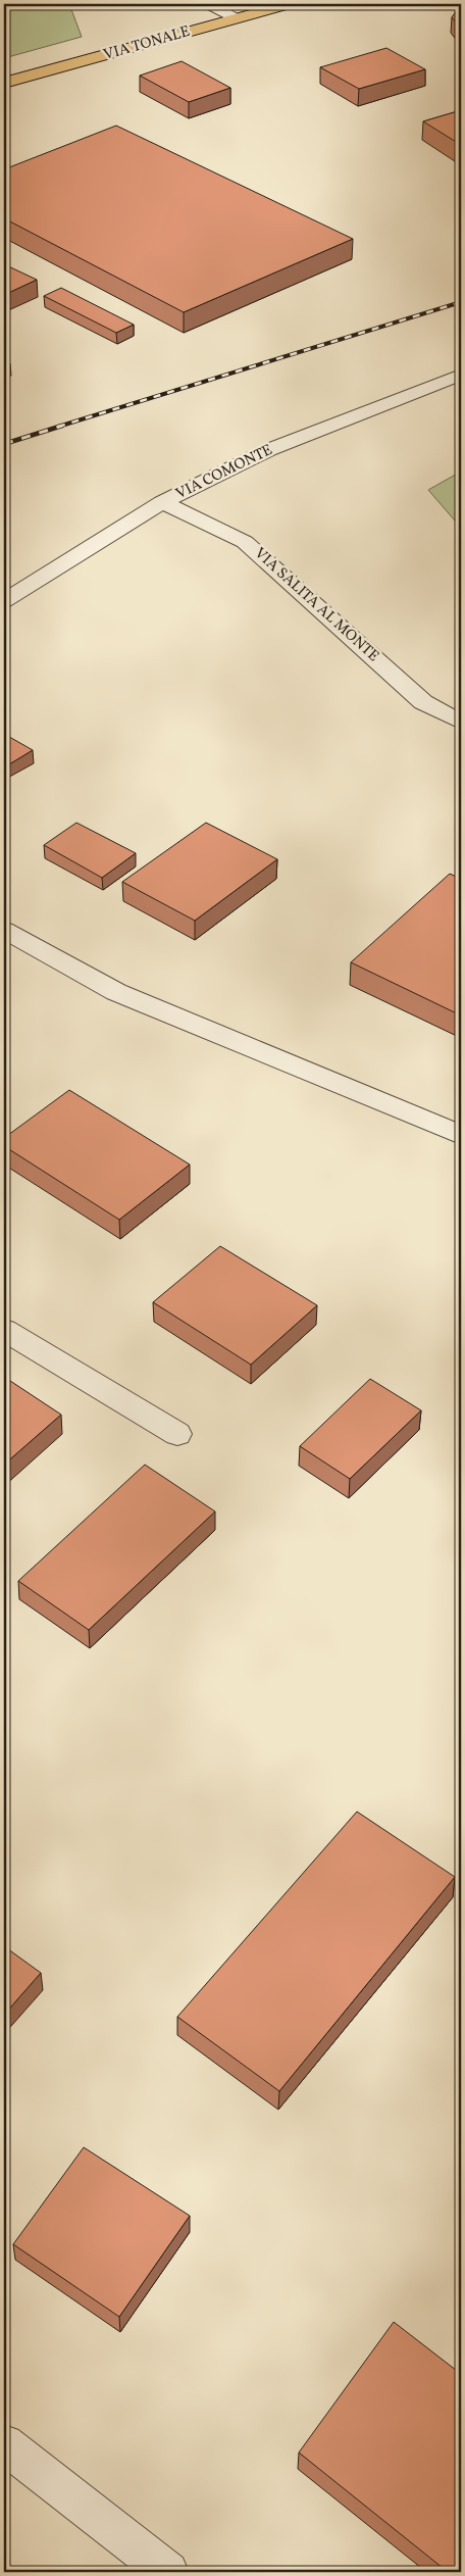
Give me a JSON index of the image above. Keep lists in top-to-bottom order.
{
  "streets": {
    "main road": ["VIA TONALE"],
    "street": ["VIA COMONTE", "VIA SALITA AL MONTE"]
  },
  "crossings": [
    ["VIA COMONTE", "VIA SALITA AL MONTE"]
  ]
}
